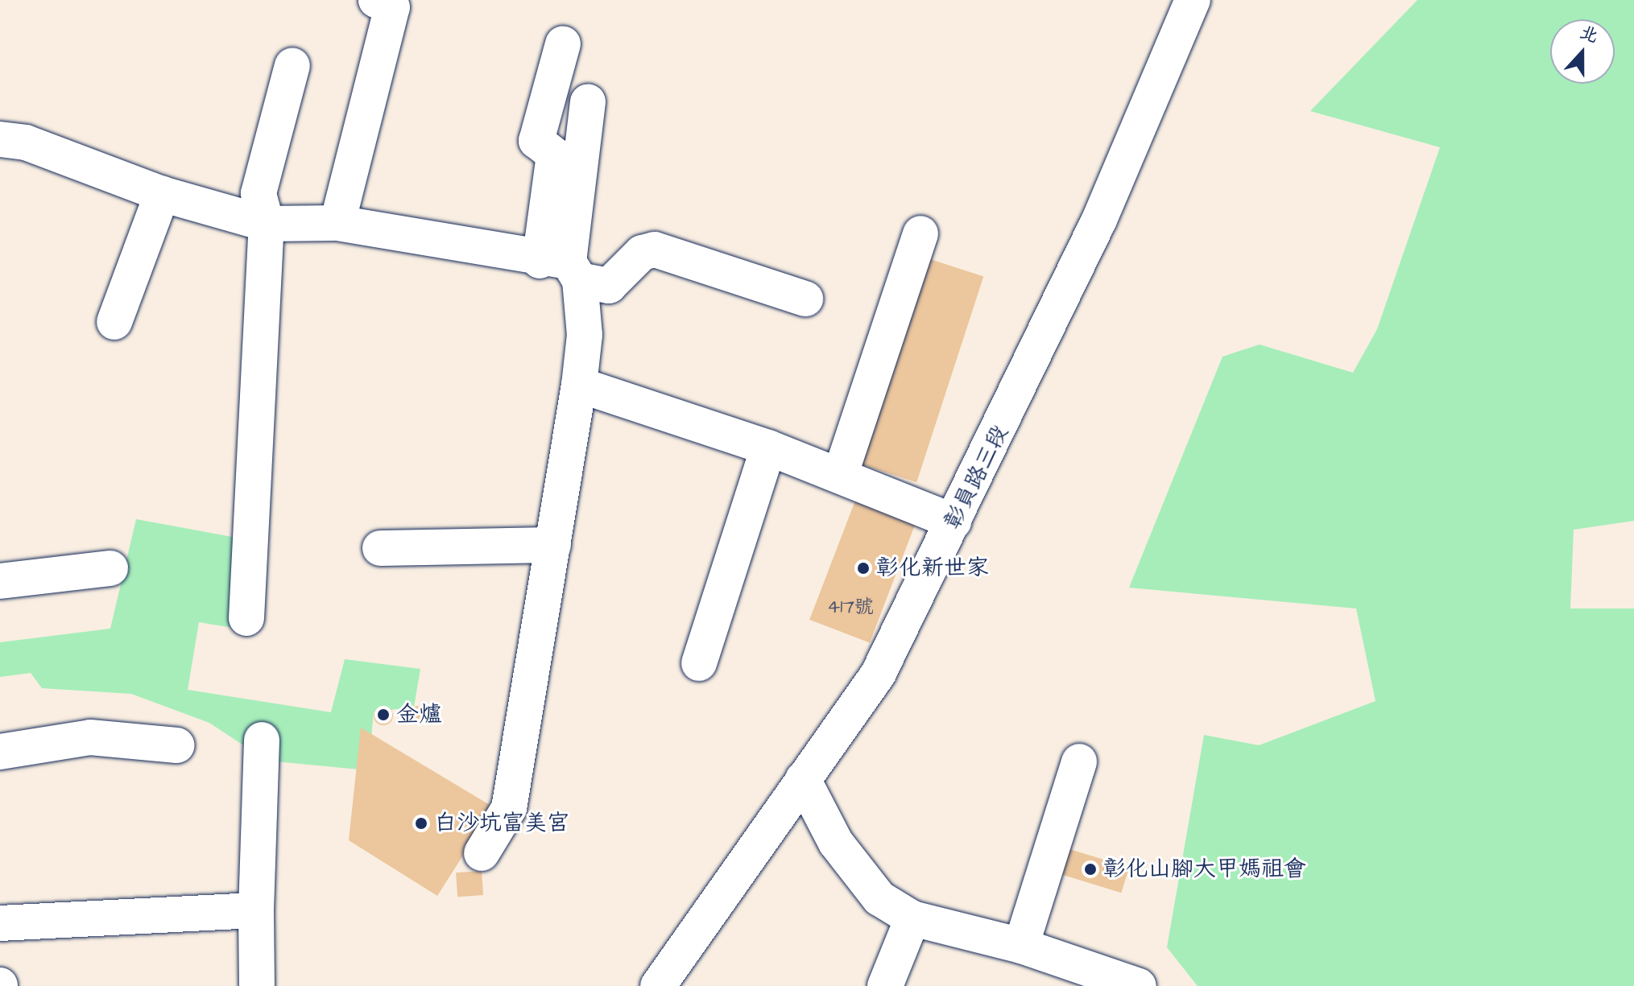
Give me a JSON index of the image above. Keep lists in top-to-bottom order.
{
  "streets": {
    "main road": ["彰員路三段"]
  },
  "places": [
    "彰化新世家",
    "金爐",
    "白沙坑富美宮",
    "彰化山腳大甲媽祖會"
  ],
  "house_numbers": ["417號"],
  "north": "top"
}
